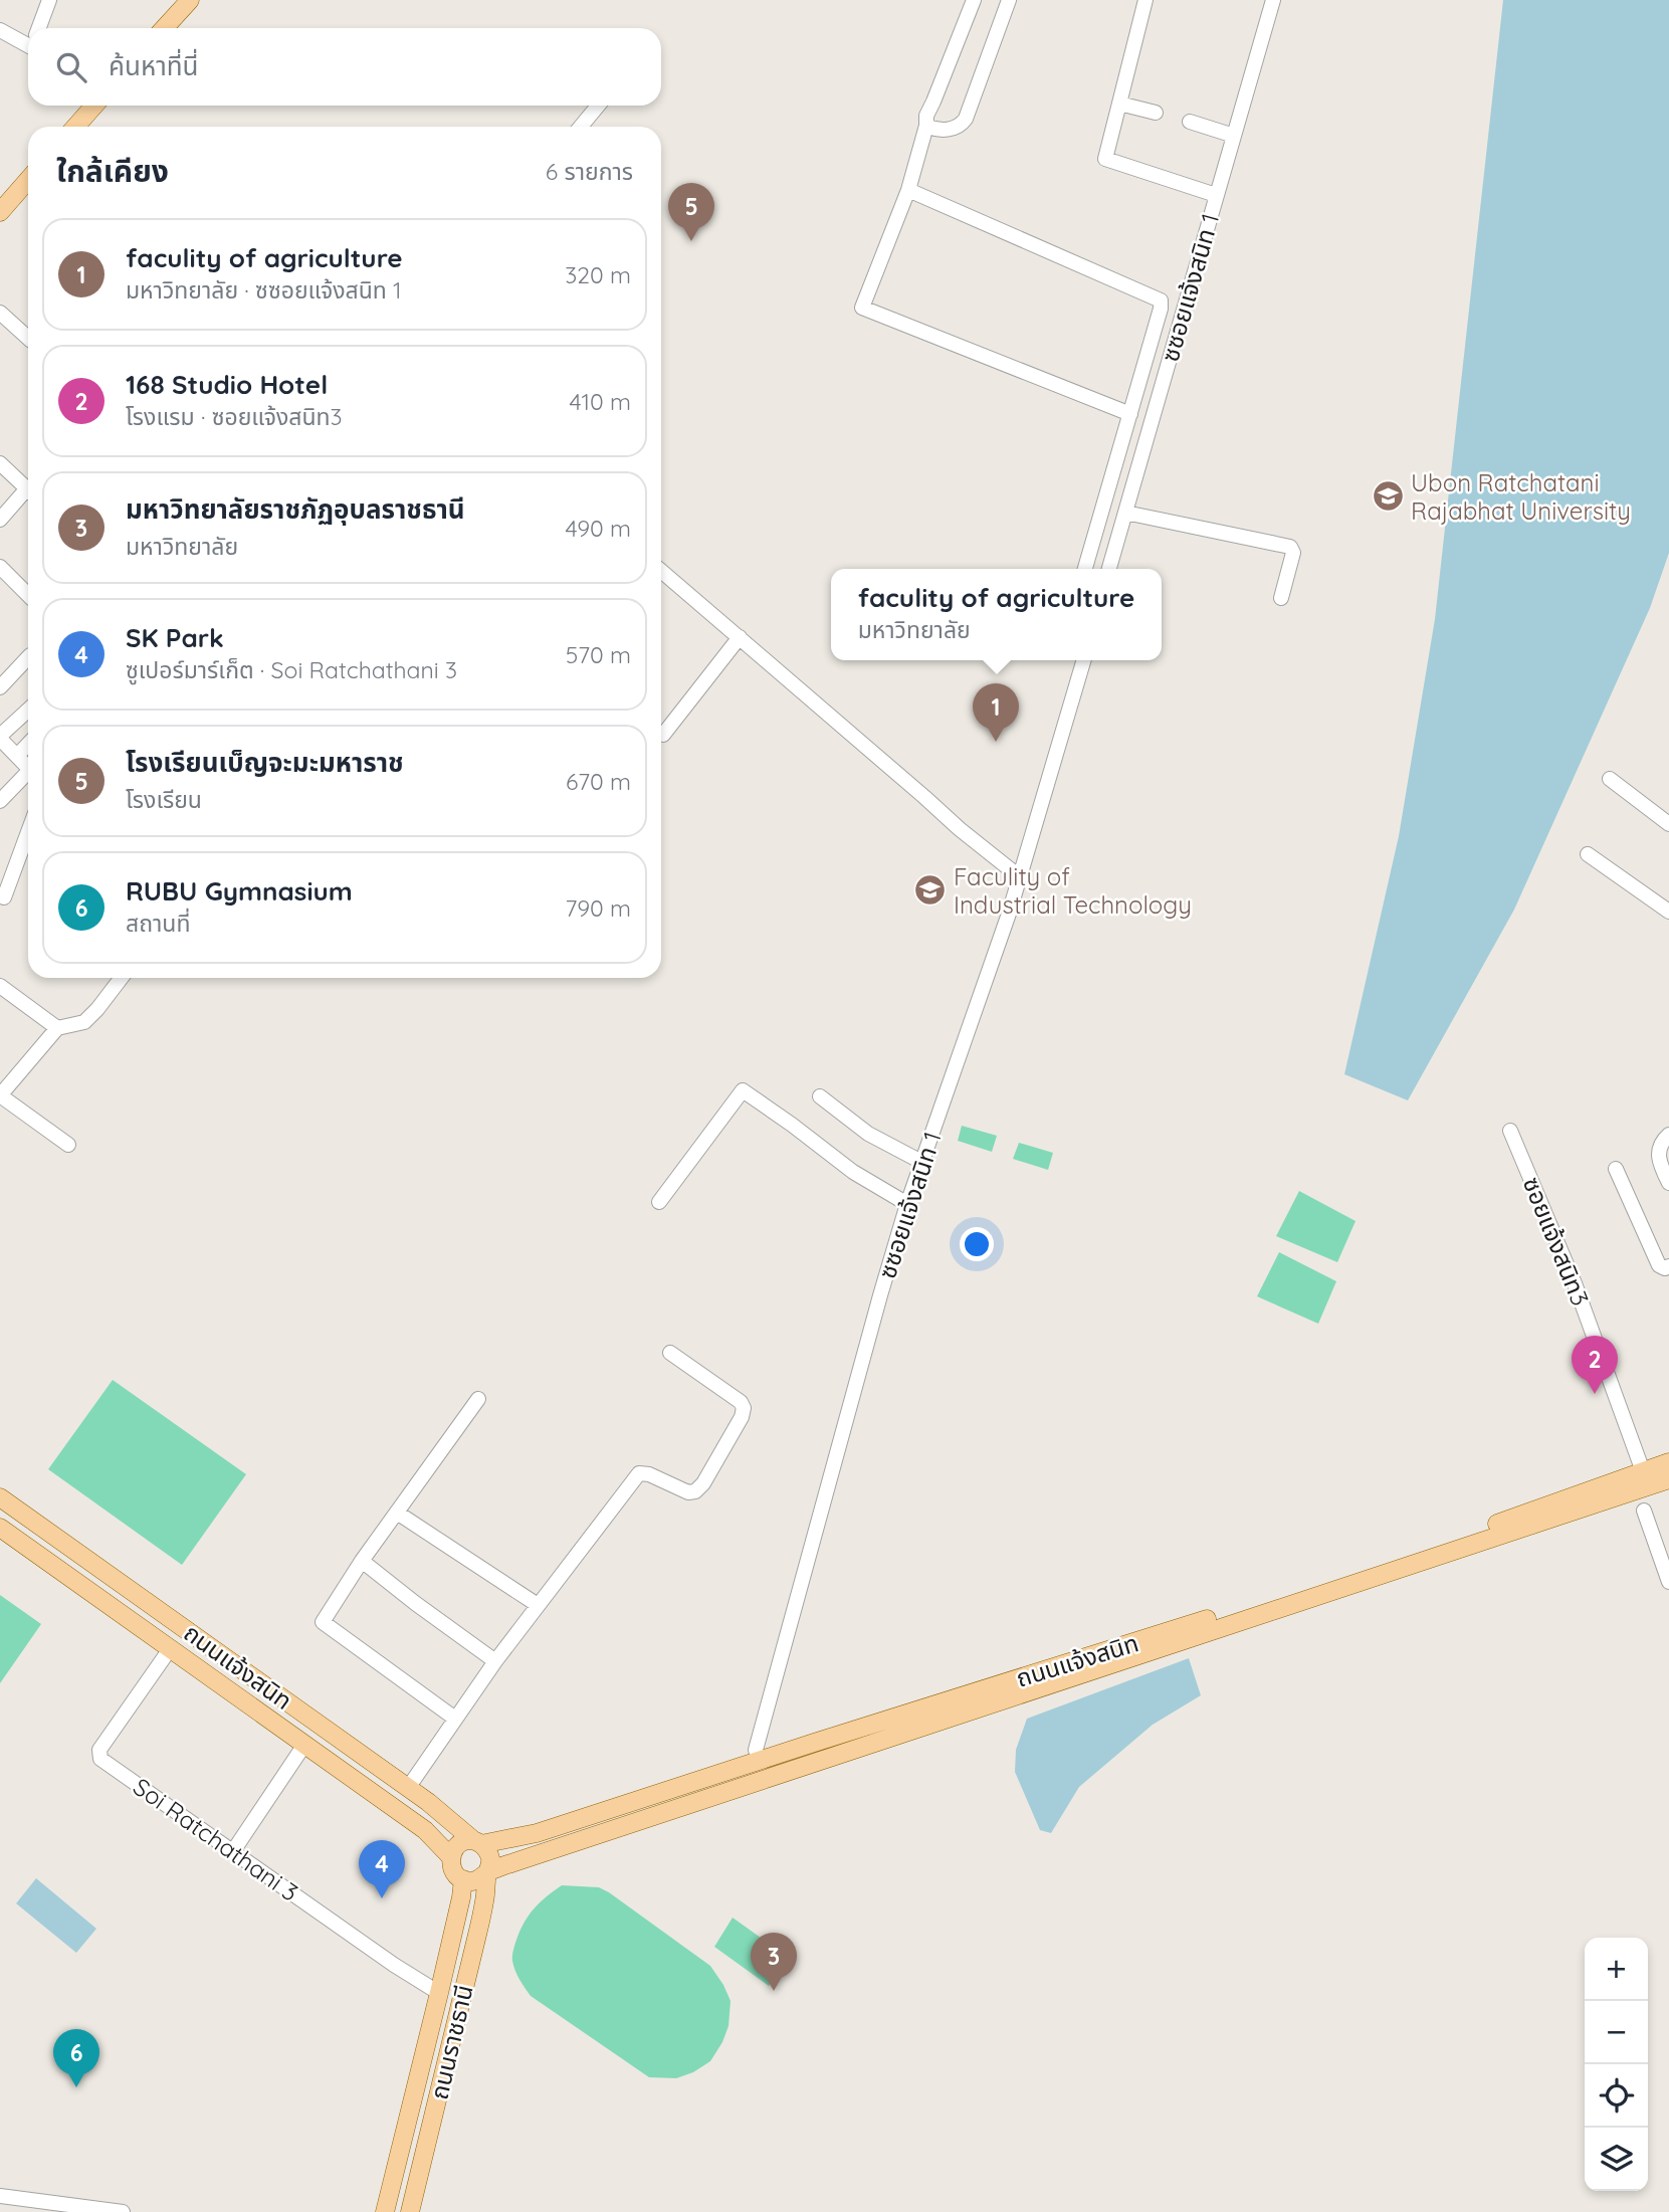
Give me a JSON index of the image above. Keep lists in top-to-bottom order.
{
  "streets": {
    "main road": ["ถนนแจ้งสนิท", "ถนนราชธานี"],
    "street": ["ซซอยแจ้งสนิท 1", "ซอยแจ้งสนิท3", "Soi Ratchathani 3"]
  },
  "crossings": [
    ["ซซอยแจ้งสนิท 1", "ถนนแจ้งสนิท"],
    ["ซอยแจ้งสนิท3", "ถนนแจ้งสนิท"],
    ["ถนนแจ้งสนิท", "Soi Ratchathani 3"],
    ["ถนนแจ้งสนิท", "ถนนราชธานี"],
    ["Soi Ratchathani 3", "ถนนราชธานี"]
  ],
  "places": {
    "school or university": ["Ubon Ratchatani Rajabhat University", "Faculity of Industrial Technology"]
  },
  "page": {
    "search": "ค้นหาที่นี่",
    "heading": ["ใกล้เคียง", "6 รายการ"],
    "pins": [
      "5",
      "1",
      "2",
      "4",
      "3",
      "6"
    ],
    "list": [
      {
        "mark": "1",
        "name": "faculity of agriculture",
        "note": "มหาวิทยาลัย · ซซอยแจ้งสนิท 1",
        "value": "320 m"
      },
      {
        "mark": "2",
        "name": "168 Studio Hotel",
        "note": "โรงแรม · ซอยแจ้งสนิท3",
        "value": "410 m"
      },
      {
        "mark": "3",
        "name": "มหาวิทยาลัยราชภัฏอุบลราชธานี",
        "note": "มหาวิทยาลัย",
        "value": "490 m"
      },
      {
        "mark": "4",
        "name": "SK Park",
        "note": "ซูเปอร์มาร์เก็ต · Soi Ratchathani 3",
        "value": "570 m"
      },
      {
        "mark": "5",
        "name": "โรงเรียนเบ็ญจะมะมหาราช",
        "note": "โรงเรียน",
        "value": "670 m"
      },
      {
        "mark": "6",
        "name": "RUBU Gymnasium",
        "note": "สถานที่",
        "value": "790 m"
      }
    ],
    "popup": ["faculity of agriculture", "มหาวิทยาลัย"],
    "map_buttons": ["+", "−"]
  }
}
